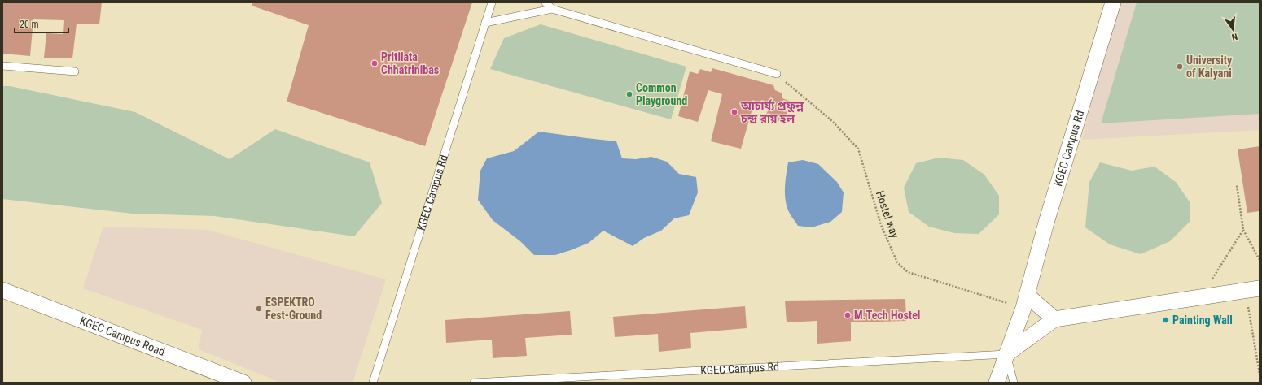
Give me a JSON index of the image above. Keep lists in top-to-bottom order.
{
  "streets": {
    "street": ["KGEC Campus Rd", "KGEC Campus Road"],
    "path": ["Hostel way"]
  },
  "crossings": [
    ["KGEC Campus Rd", "Hostel way"]
  ],
  "places": [
    "Pritilata Chhatrinibas",
    "University of Kalyani",
    "Common Playground",
    "আচার্য্য প্রফুল্ল চন্দ্র রায় হল",
    "ESPEKTRO Fest-Ground",
    "M.Tech Hostel",
    "Painting Wall"
  ],
  "scale_bar": "20 m",
  "north": "bottom"
}
